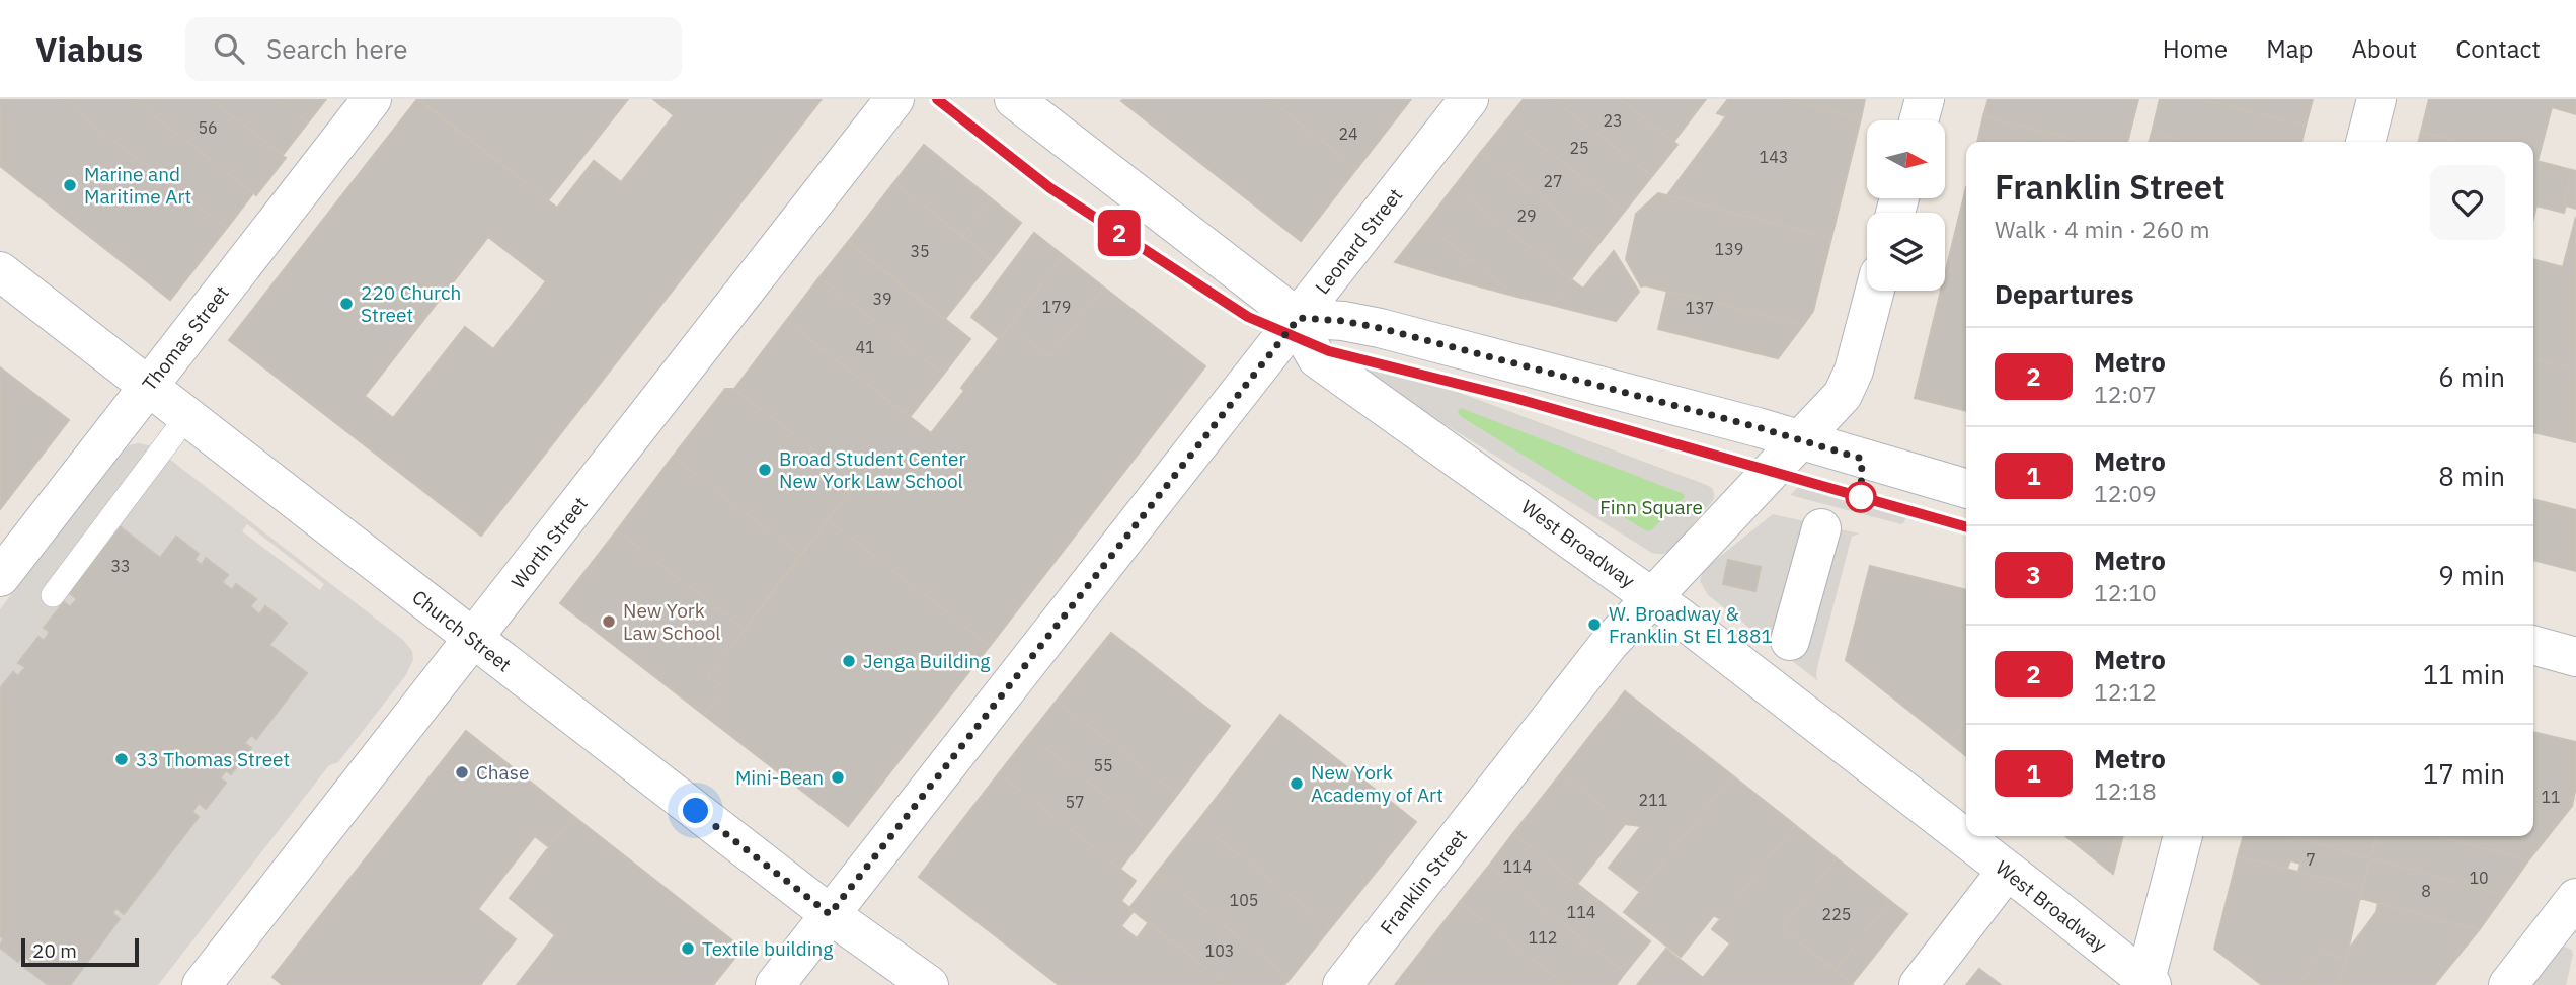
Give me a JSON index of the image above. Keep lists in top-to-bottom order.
{
  "streets": {
    "street": [
      "Leonard Street",
      "Thomas Street",
      "Worth Street",
      "West Broadway",
      "Church Street",
      "Franklin Street"
    ]
  },
  "crossings": [
    ["Leonard Street", "West Broadway"],
    ["Leonard Street", "Church Street"],
    ["Thomas Street", "Church Street"],
    ["Worth Street", "Church Street"],
    ["West Broadway", "Franklin Street"]
  ],
  "parks": ["Finn Square"],
  "places": [
    "Marine and Maritime Art",
    "220 Church Street",
    "Broad Student Center New York Law School",
    "New York Law School",
    "W. Broadway & Franklin St El 1881",
    "Jenga Building",
    "33 Thomas Street",
    "Chase",
    "Mini-Bean",
    "New York Academy of Art",
    "Textile building"
  ],
  "lines": ["metro line 2"],
  "house_numbers": [
    "23",
    "56",
    "24",
    "25",
    "143",
    "27",
    "29",
    "139",
    "35",
    "39",
    "179",
    "137",
    "41",
    "33",
    "55",
    "11",
    "211",
    "57",
    "7",
    "114",
    "10",
    "8",
    "105",
    "114",
    "225",
    "112",
    "103"
  ],
  "scale_bar": "20 m",
  "north": "right",
  "page": {
    "header": "Viabus",
    "search": "Search here",
    "nav": [
      "Home",
      "Map",
      "About",
      "Contact"
    ],
    "on_map": "2",
    "heading": [
      ["Franklin Street", "Walk · 4 min · 260 m"],
      "Departures"
    ],
    "list": [
      {
        "mark": "2",
        "name": "Metro",
        "note": "12:07",
        "value": "6 min"
      },
      {
        "mark": "1",
        "name": "Metro",
        "note": "12:09",
        "value": "8 min"
      },
      {
        "mark": "3",
        "name": "Metro",
        "note": "12:10",
        "value": "9 min"
      },
      {
        "mark": "2",
        "name": "Metro",
        "note": "12:12",
        "value": "11 min"
      },
      {
        "mark": "1",
        "name": "Metro",
        "note": "12:18",
        "value": "17 min"
      }
    ],
    "scale": "20 m"
  }
}
